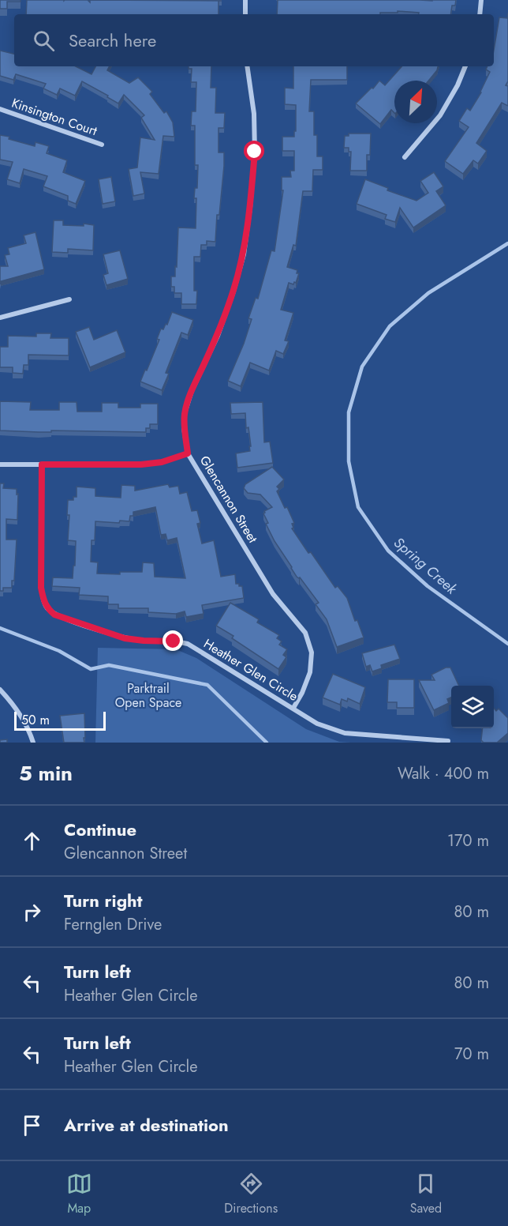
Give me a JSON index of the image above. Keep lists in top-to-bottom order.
{
  "streets": {
    "street": ["Kinsington Court", "Glencannon Street", "Heather Glen Circle"]
  },
  "crossings": [
    ["Glencannon Street", "Heather Glen Circle"]
  ],
  "water": ["Spring Creek"],
  "parks": ["Parktrail Open Space"],
  "scale_bar": "50 m",
  "north": "top right",
  "page": {
    "search": "Search here",
    "scale": "50 m",
    "heading": ["5 min", "Walk · 400 m"],
    "list": [
      ["Continue", "Glencannon Street", "170 m"],
      ["Turn right", "Fernglen Drive", "80 m"],
      ["Turn left", "Heather Glen Circle", "80 m"],
      ["Turn left", "Heather Glen Circle", "70 m"],
      "Arrive at destination"
    ],
    "nav": ["Map", "Directions", "Saved"]
  }
}
